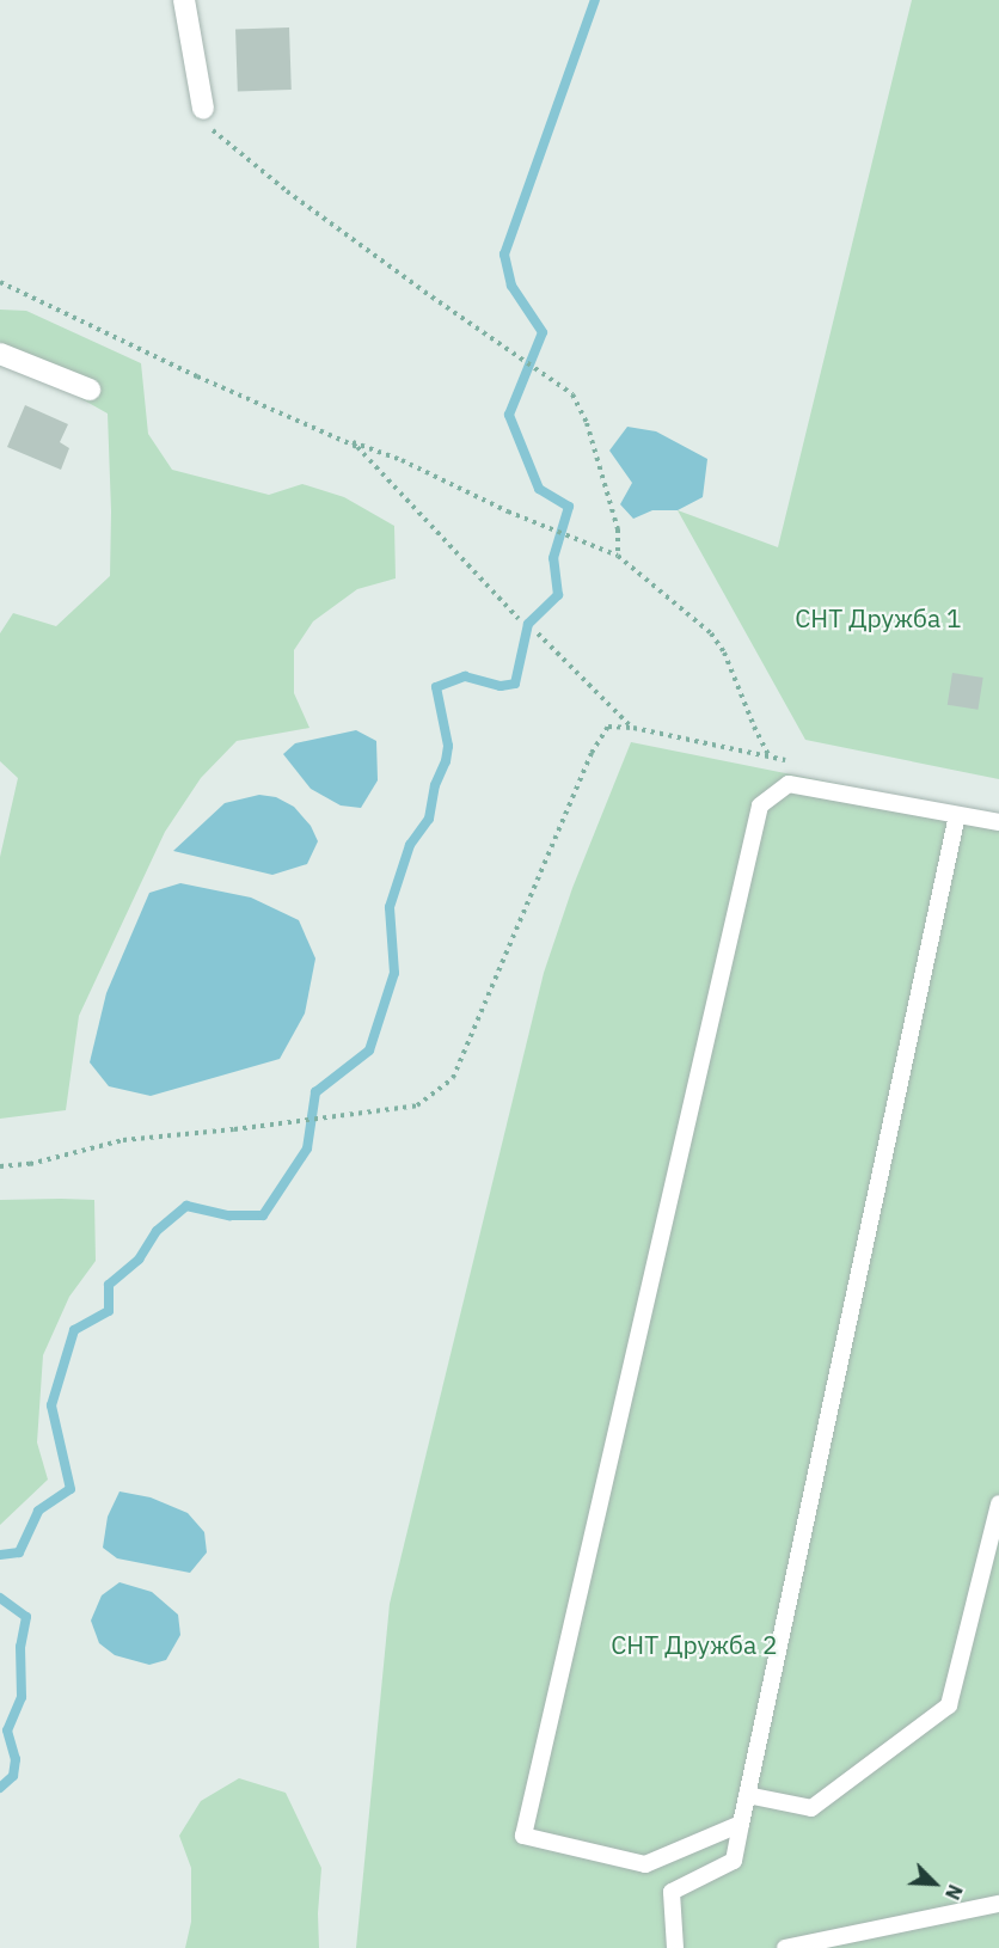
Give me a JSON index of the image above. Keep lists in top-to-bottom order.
{
  "parks": ["СНТ Дружба 1", "СНТ Дружба 2"],
  "north": "bottom right"
}
